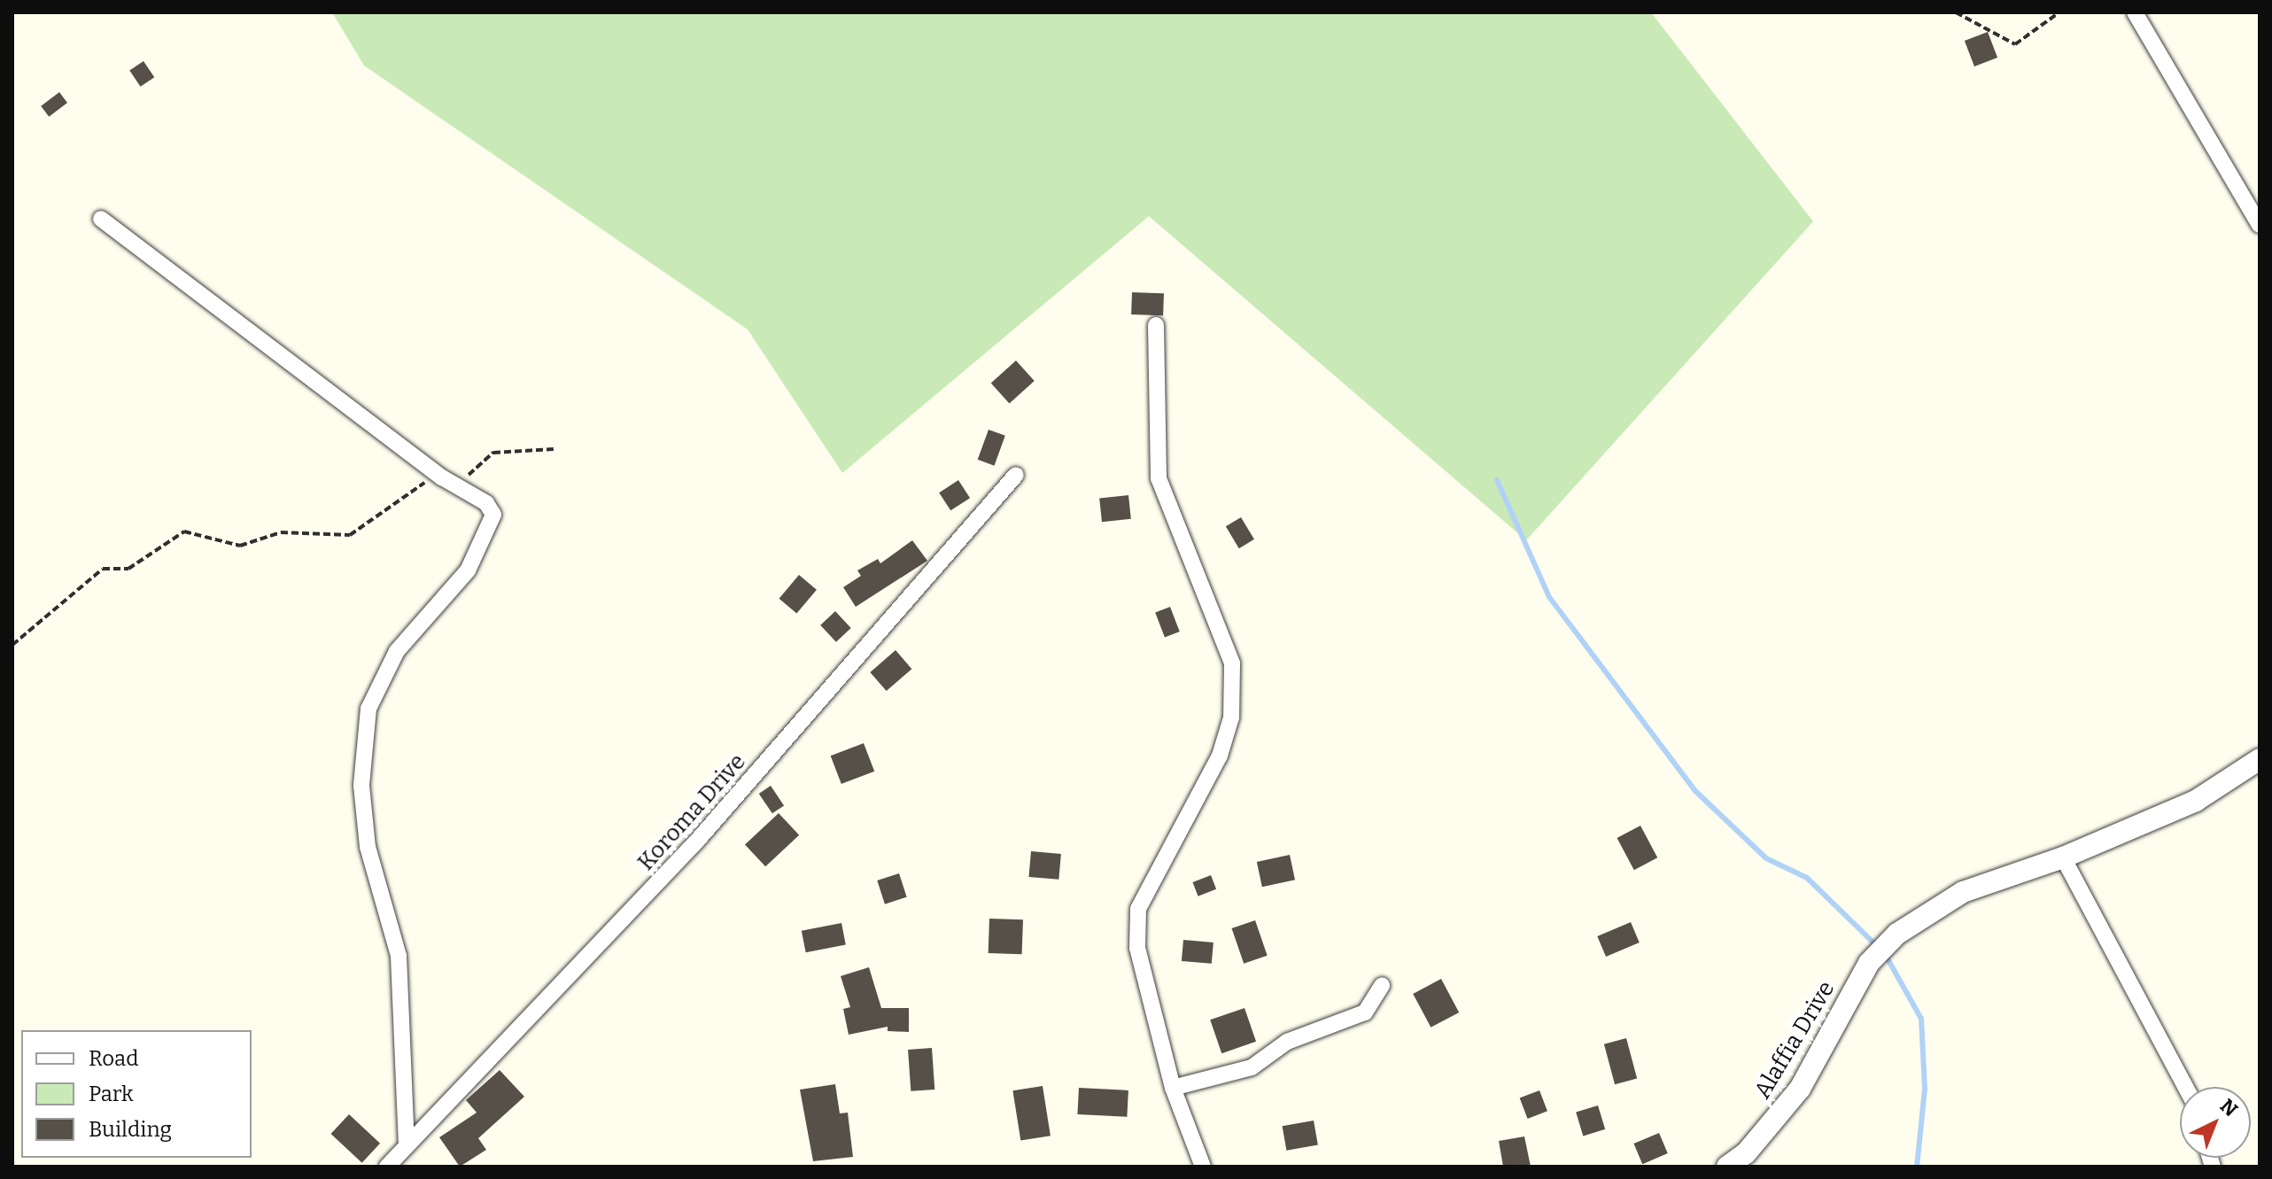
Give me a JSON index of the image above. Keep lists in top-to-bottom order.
{
  "streets": {
    "street": ["Koroma Drive", "Alaffia Drive"]
  },
  "legend": ["Road", "Park", "Building"],
  "north": "top right"
}
